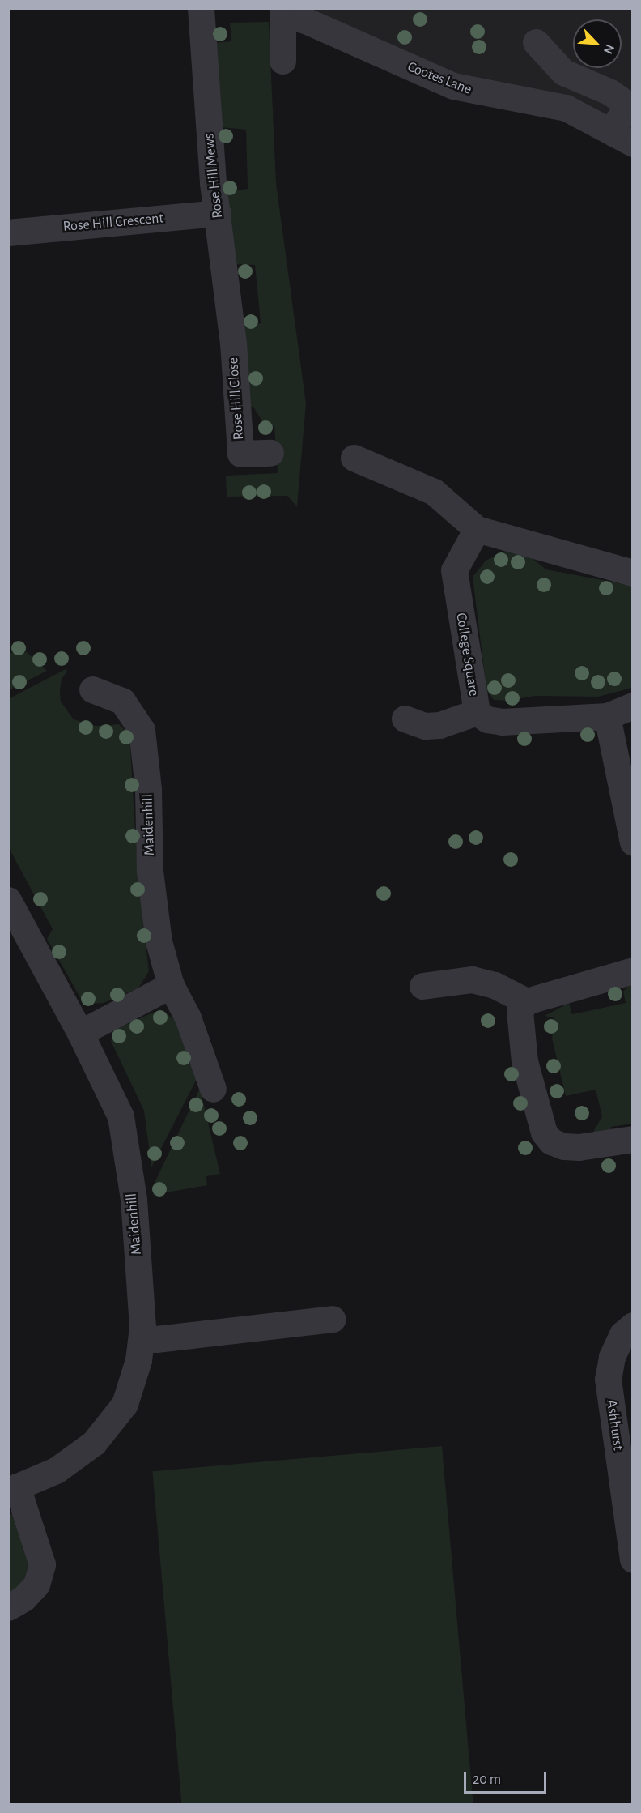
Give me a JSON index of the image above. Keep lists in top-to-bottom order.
{
  "streets": {
    "street": [
      "Cootes Lane",
      "Rose Hill Mews",
      "Rose Hill Crescent",
      "Rose Hill Close",
      "College Square",
      "Maidenhill",
      "Ashhurst"
    ]
  },
  "crossings": [
    ["Rose Hill Mews", "Rose Hill Crescent"],
    ["Rose Hill Mews", "Rose Hill Close"]
  ],
  "scale_bar": "20 m",
  "north": "bottom right"
}
